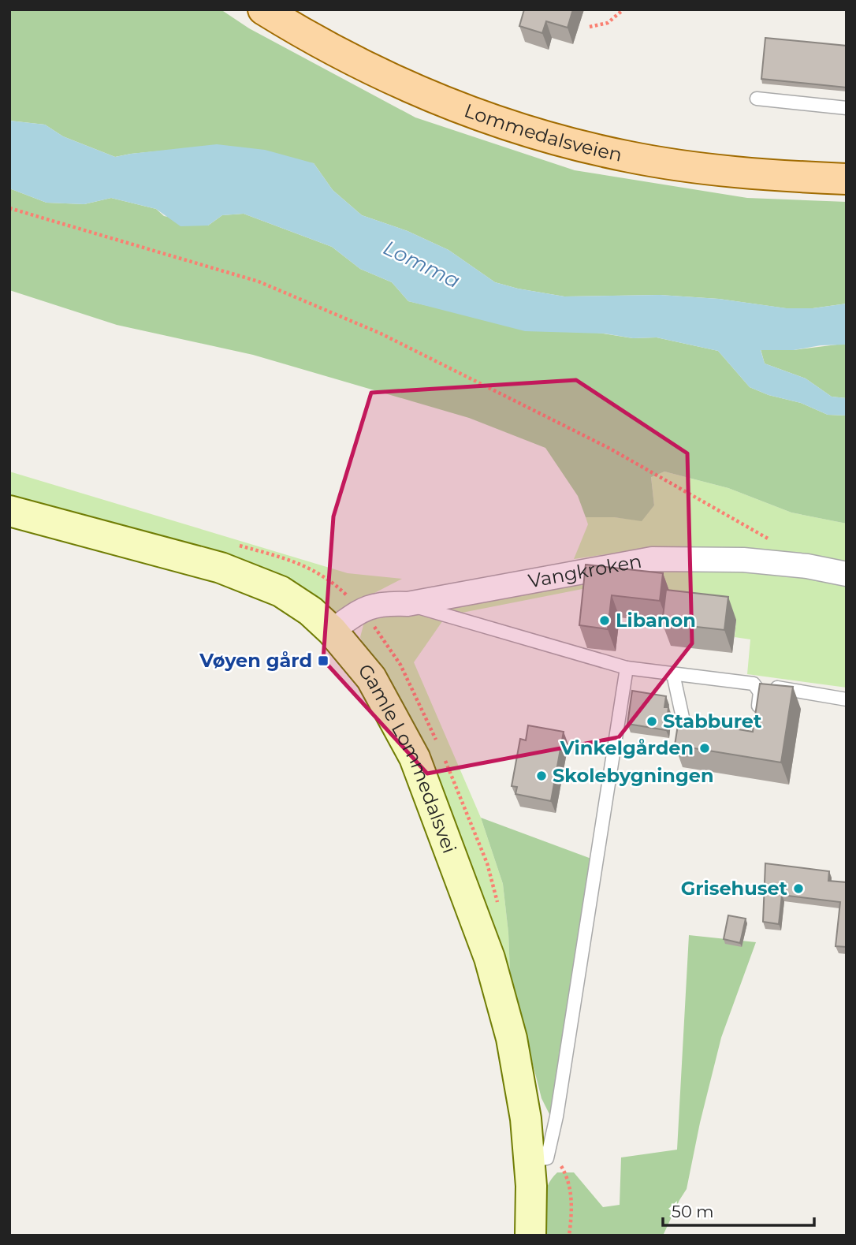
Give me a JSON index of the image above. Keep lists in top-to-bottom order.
{
  "streets": {
    "main road": ["Lommedalsveien"],
    "street": ["Vangkroken", "Gamle Lommedalsvei"]
  },
  "crossings": [
    ["Vangkroken", "Gamle Lommedalsvei"]
  ],
  "water": ["Lomma"],
  "places": {
    "other": [
      "Libanon",
      "Stabburet",
      "Vinkelgården",
      "Skolebygningen",
      "Grisehuset"
    ],
    "transit": ["Vøyen gård"]
  },
  "scale_bar": "50 m"
}
